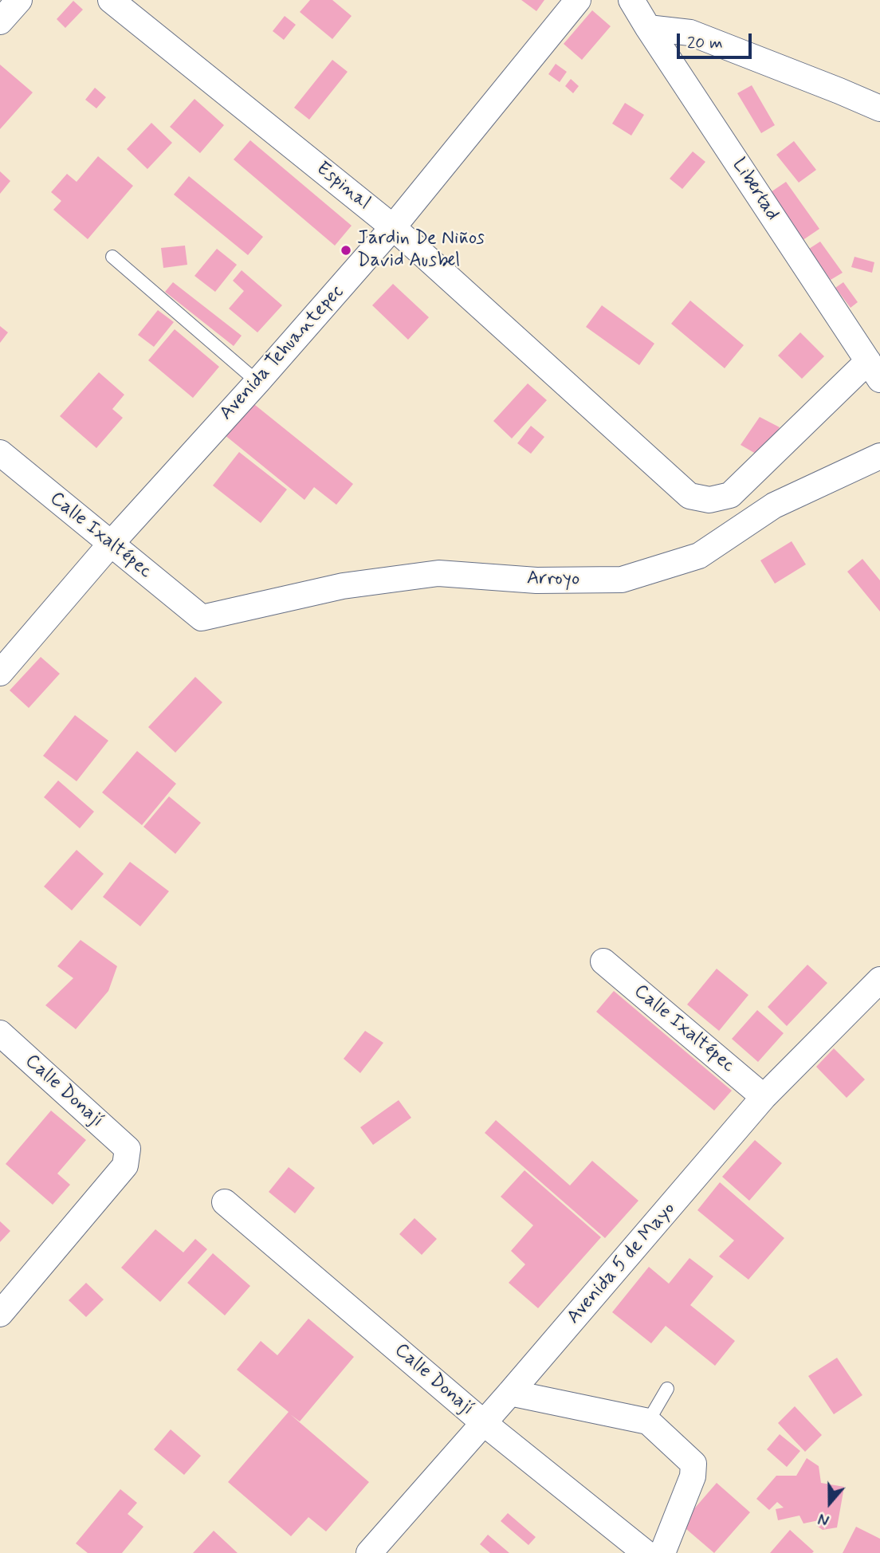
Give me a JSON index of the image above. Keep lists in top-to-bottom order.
{
  "streets": {
    "street": [
      "Espinal",
      "Libertad",
      "Avenida Tehuantepec",
      "Calle Ixaltépec",
      "Arroyo",
      "Calle Donají",
      "Avenida 5 de Mayo"
    ]
  },
  "crossings": [
    ["Espinal", "Libertad"],
    ["Espinal", "Avenida Tehuantepec"],
    ["Avenida Tehuantepec", "Calle Ixaltépec"],
    ["Calle Ixaltépec", "Arroyo"],
    ["Calle Ixaltépec", "Avenida 5 de Mayo"],
    ["Calle Donají", "Avenida 5 de Mayo"]
  ],
  "places": ["Jardin De Niños David Ausbel"],
  "scale_bar": "20 m",
  "north": "bottom"
}
